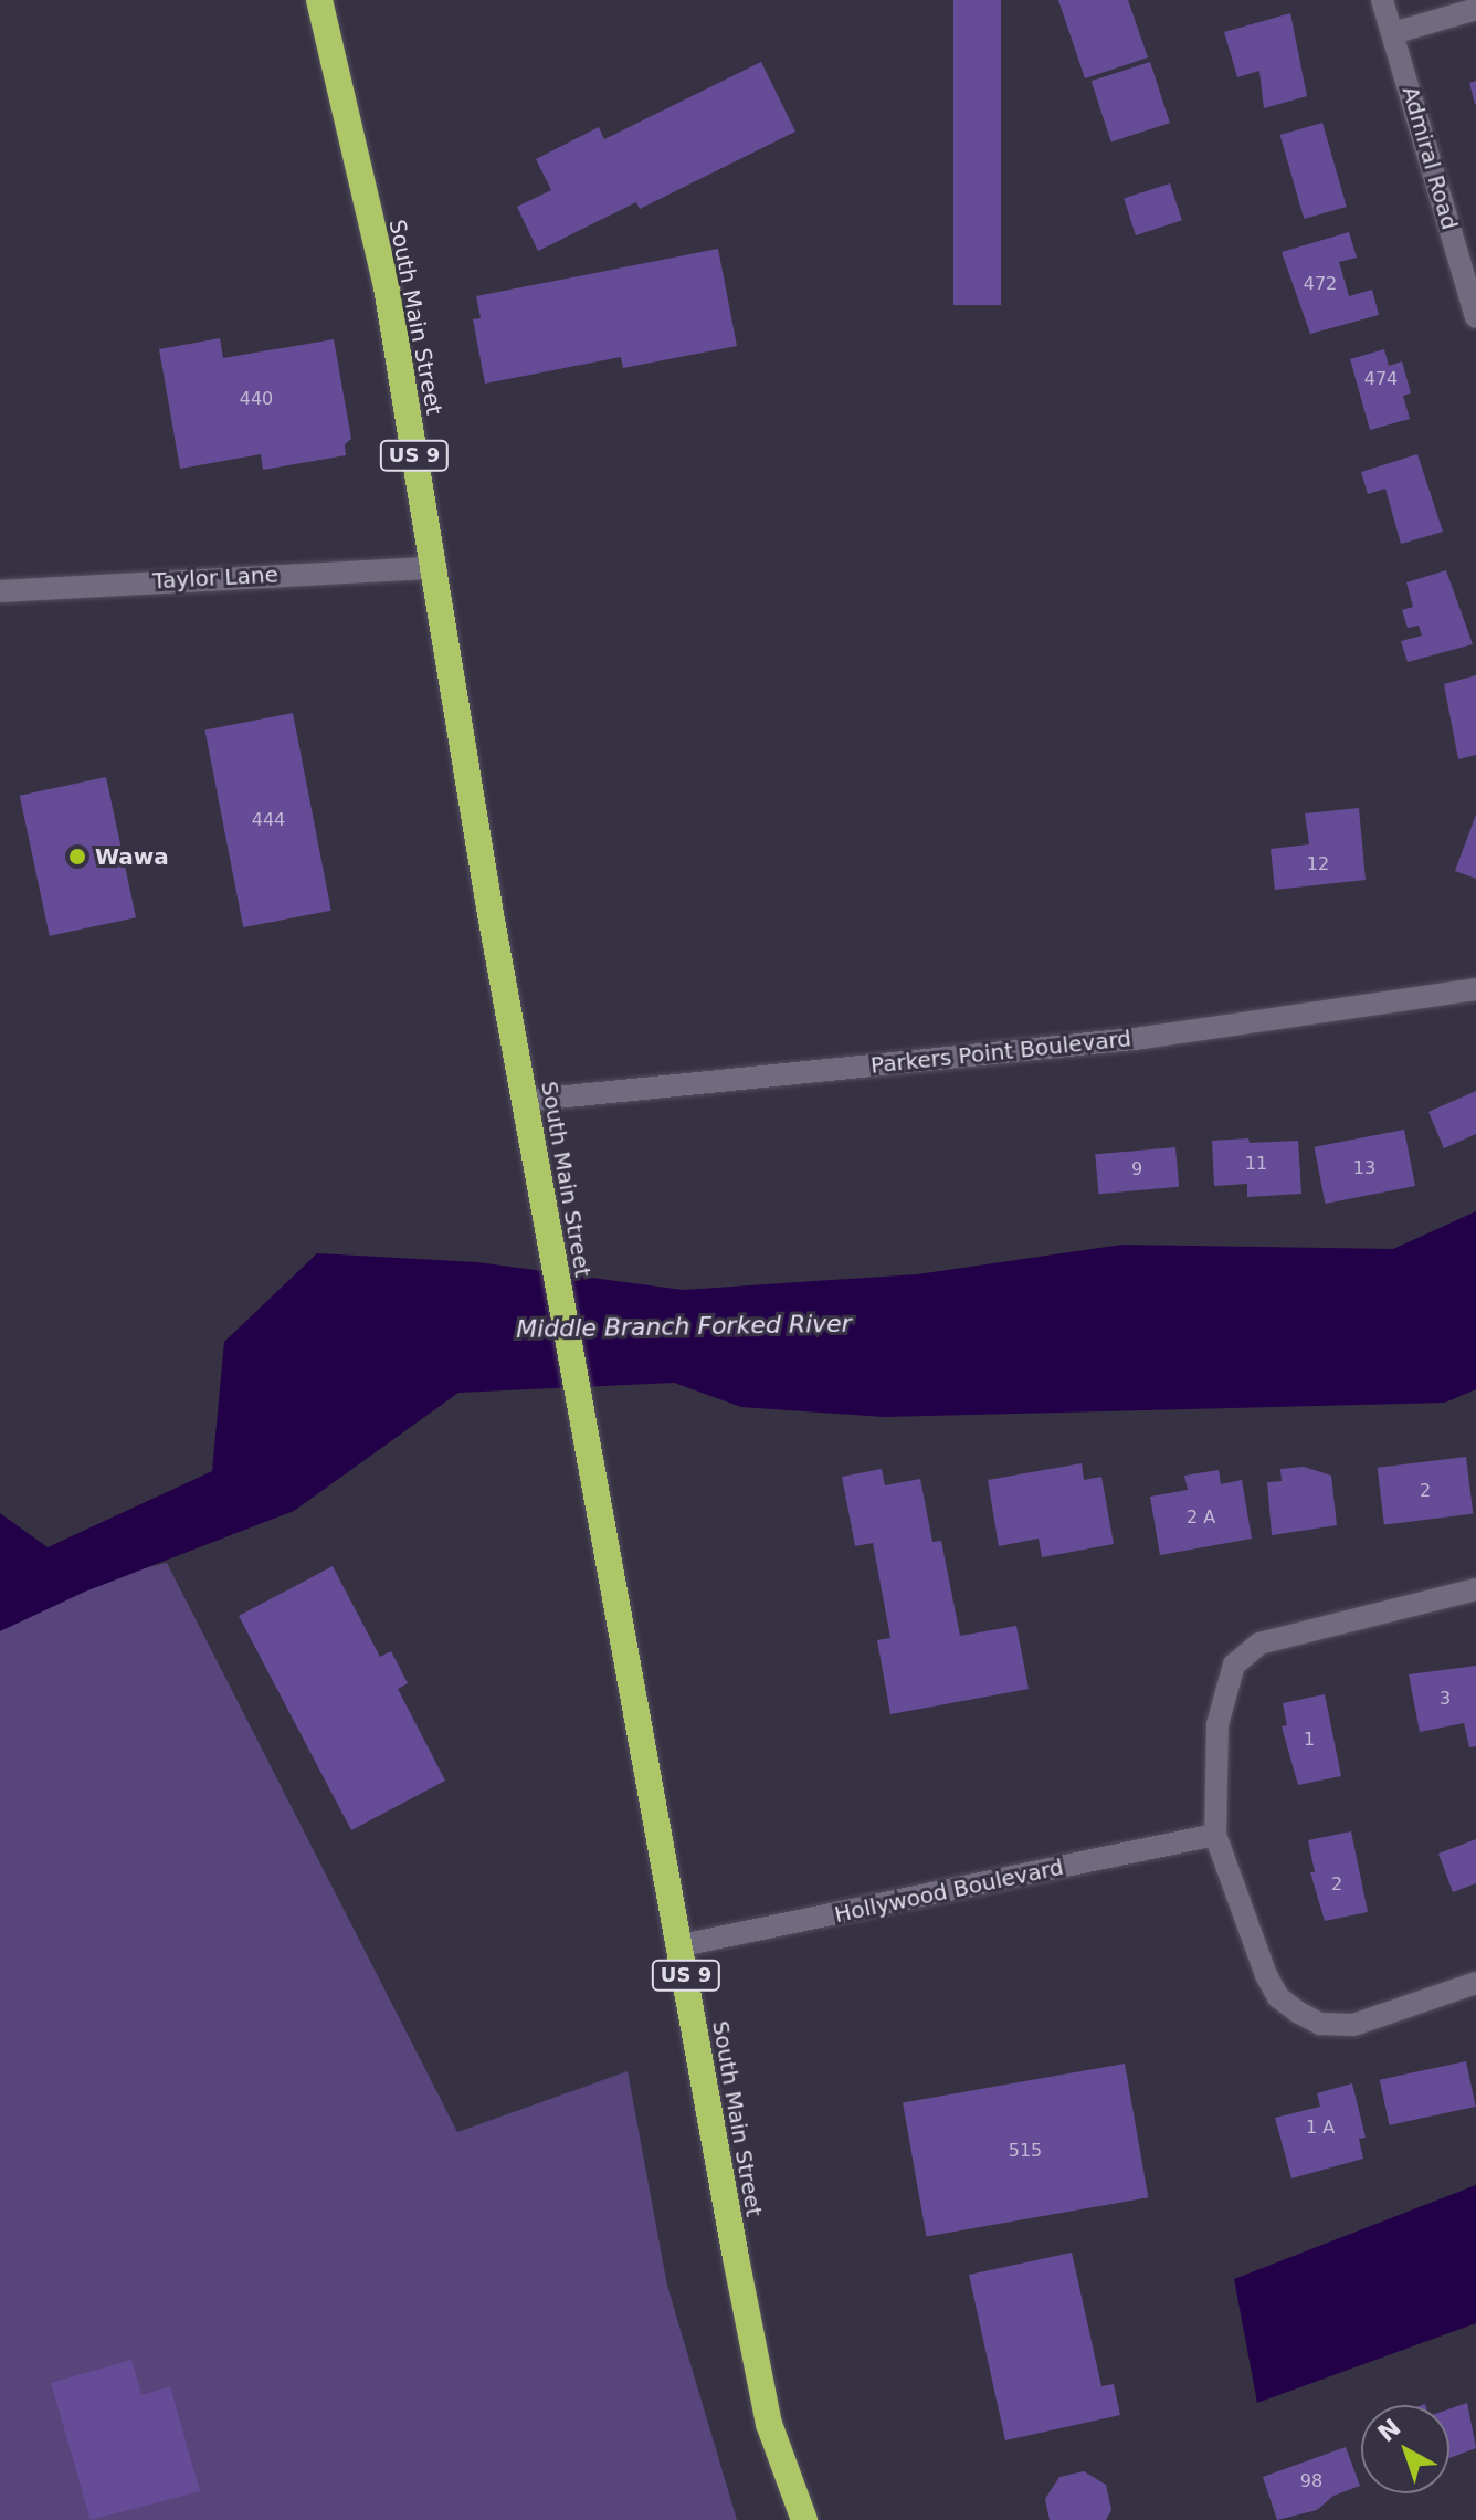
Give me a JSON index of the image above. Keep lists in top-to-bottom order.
{
  "streets": {
    "highway": ["South Main Street", "US 9"],
    "street": [
      "Admiral Road",
      "Taylor Lane",
      "Parkers Point Boulevard",
      "Hollywood Boulevard"
    ]
  },
  "crossings": [
    ["South Main Street", "Taylor Lane"],
    ["South Main Street", "Parkers Point Boulevard"],
    ["South Main Street", "Hollywood Boulevard"]
  ],
  "water": ["Middle Branch Forked River"],
  "places": ["Wawa"],
  "house_numbers": [
    "472",
    "474",
    "440",
    "444",
    "12",
    "11",
    "13",
    "9",
    "2",
    "2 A",
    "3",
    "1",
    "2",
    "1 A",
    "515",
    "98"
  ],
  "north": "top left"
}
